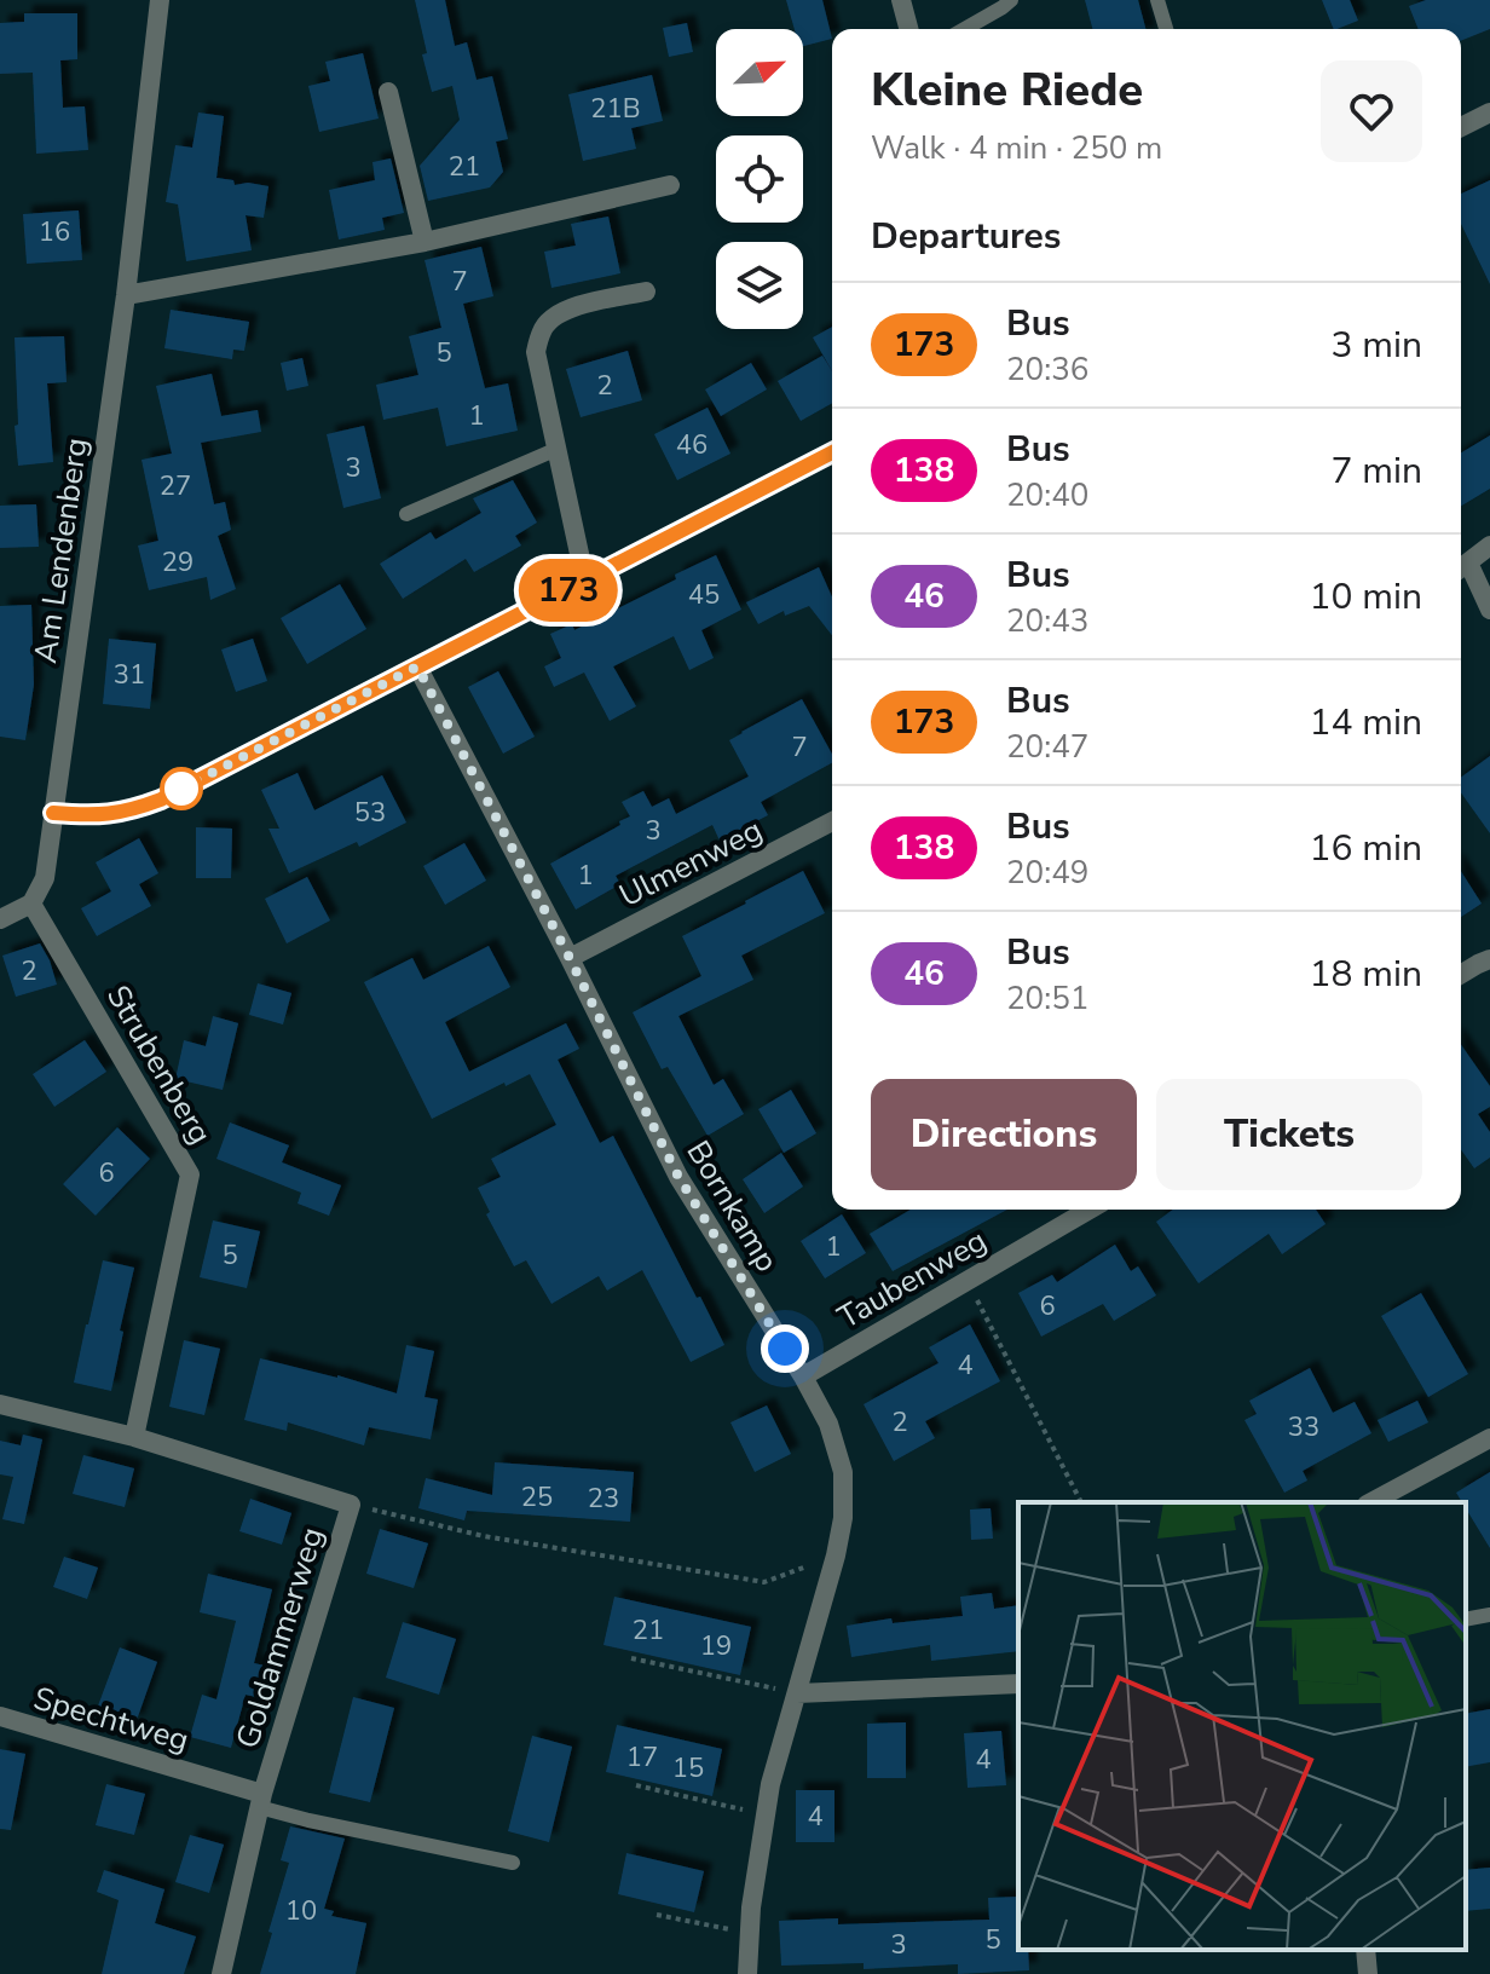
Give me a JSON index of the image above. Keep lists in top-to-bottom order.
{
  "streets": {
    "street": [
      "Am Lendenberg",
      "Ulmenweg",
      "Strubenberg",
      "Bornkamp",
      "Taubenweg",
      "Goldammerweg",
      "Spechtweg"
    ]
  },
  "crossings": [
    ["Am Lendenberg", "Strubenberg"],
    ["Ulmenweg", "Bornkamp"],
    ["Strubenberg", "Goldammerweg"],
    ["Bornkamp", "Taubenweg"],
    ["Goldammerweg", "Spechtweg"]
  ],
  "lines": ["bus line 173"],
  "house_numbers": [
    "21B",
    "21",
    "16",
    "7",
    "5",
    "2",
    "1",
    "46",
    "3",
    "27",
    "29",
    "45",
    "31",
    "7",
    "53",
    "3",
    "1",
    "2",
    "6",
    "1",
    "5",
    "6",
    "4",
    "2",
    "33",
    "25",
    "23",
    "21",
    "19",
    "17",
    "4",
    "15",
    "4",
    "10",
    "5",
    "3"
  ],
  "north": "top right",
  "page": {
    "on_map": "173",
    "heading": [
      ["Kleine Riede", "Walk · 4 min · 250 m"],
      "Departures"
    ],
    "list": [
      {
        "mark": "173",
        "name": "Bus",
        "note": "20:36",
        "value": "3 min"
      },
      {
        "mark": "138",
        "name": "Bus",
        "note": "20:40",
        "value": "7 min"
      },
      {
        "mark": "46",
        "name": "Bus",
        "note": "20:43",
        "value": "10 min"
      },
      {
        "mark": "173",
        "name": "Bus",
        "note": "20:47",
        "value": "14 min"
      },
      {
        "mark": "138",
        "name": "Bus",
        "note": "20:49",
        "value": "16 min"
      },
      {
        "mark": "46",
        "name": "Bus",
        "note": "20:51",
        "value": "18 min"
      }
    ],
    "buttons": ["Directions", "Tickets"]
  }
}
